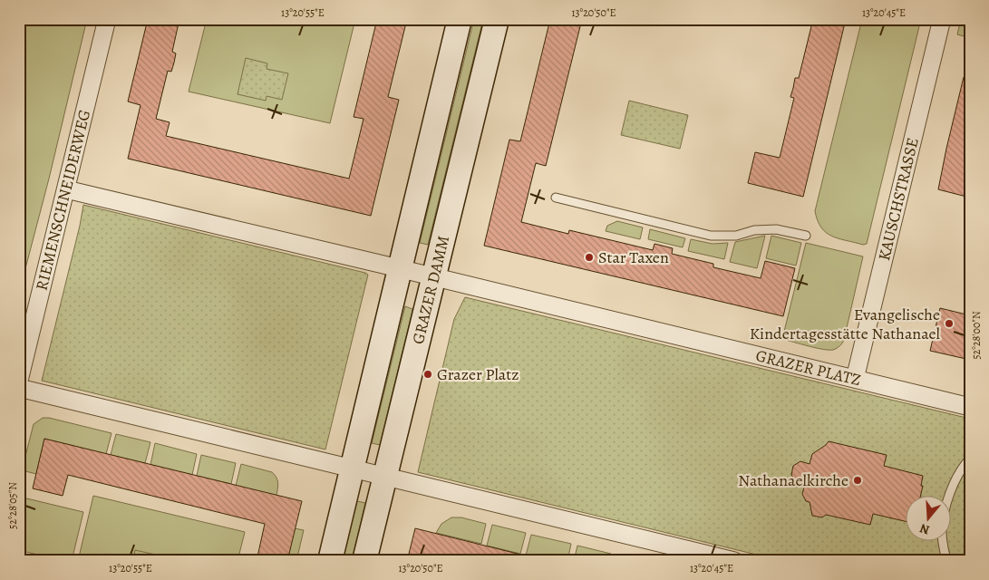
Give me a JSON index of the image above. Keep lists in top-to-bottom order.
{
  "streets": {
    "main road": ["GRAZER DAMM"],
    "street": ["KAUSCHSTRASSE", "RIEMENSCHNEIDERWEG", "GRAZER PLATZ"]
  },
  "crossings": [
    ["KAUSCHSTRASSE", "GRAZER PLATZ"],
    ["RIEMENSCHNEIDERWEG", "GRAZER PLATZ"],
    ["GRAZER DAMM", "GRAZER PLATZ"]
  ],
  "places": [
    "Star Taxen",
    "Evangelische Kindertagesstätte Nathanael",
    "Grazer Platz",
    "Nathanaelkirche"
  ],
  "north": "bottom",
  "coordinates": [
    "13°20'55\"E",
    "13°20'50\"E",
    "13°20'45\"E",
    "52°28'00\"N",
    "52°28'05\"N"
  ]
}
